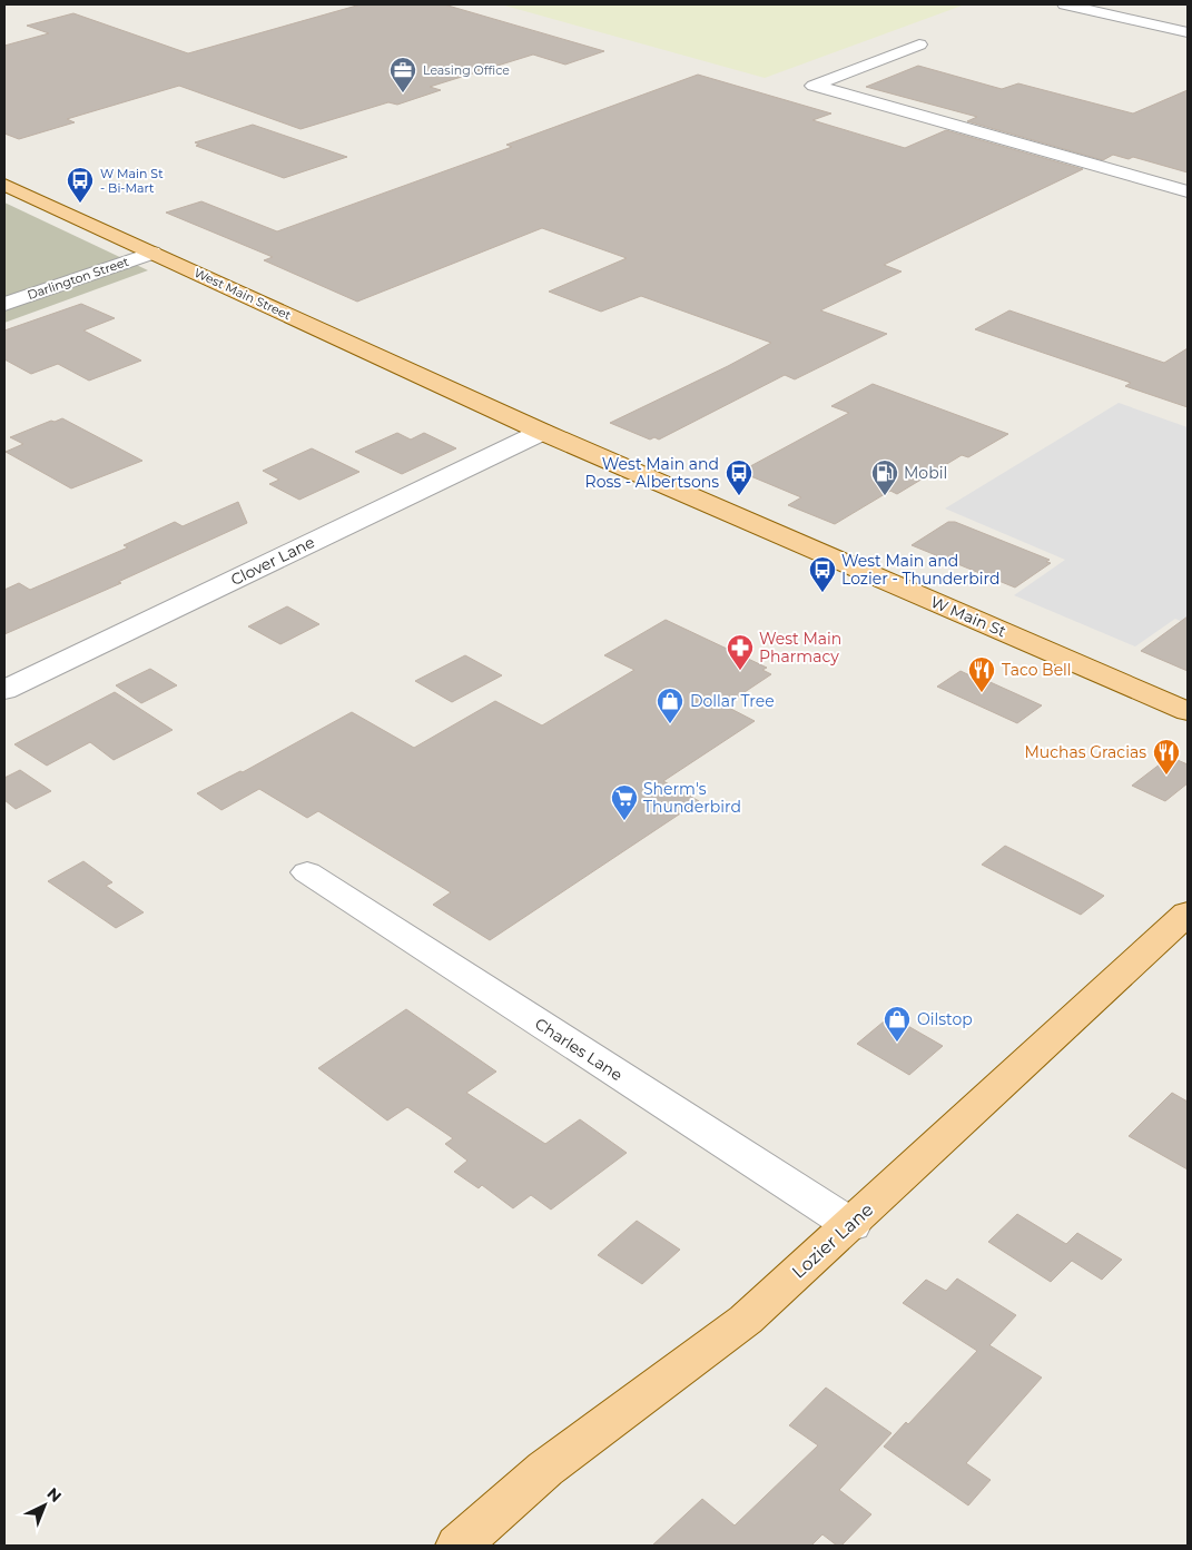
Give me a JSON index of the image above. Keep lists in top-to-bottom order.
{
  "streets": {
    "main road": ["West Main Street", "W Main St", "Lozier Lane"],
    "street": ["Darlington Street", "Clover Lane", "Charles Lane"]
  },
  "crossings": [
    ["Darlington Street", "West Main Street"],
    ["West Main Street", "Clover Lane"],
    ["West Main Street", "W Main St"],
    ["Clover Lane", "W Main St"],
    ["Charles Lane", "Lozier Lane"]
  ],
  "places": {
    "office": ["Leasing Office"],
    "bus stop": ["W Main St - Bi-Mart", "West Main and Ross - Albertsons", "West Main and Lozier - Thunderbird"],
    "fuel station": ["Mobil"],
    "pharmacy": ["West Main Pharmacy"],
    "restaurant": ["Taco Bell", "Muchas Gracias"],
    "shop": ["Dollar Tree", "Oilstop"],
    "supermarket": ["Sherm's Thunderbird"]
  },
  "north": "top right"
}
